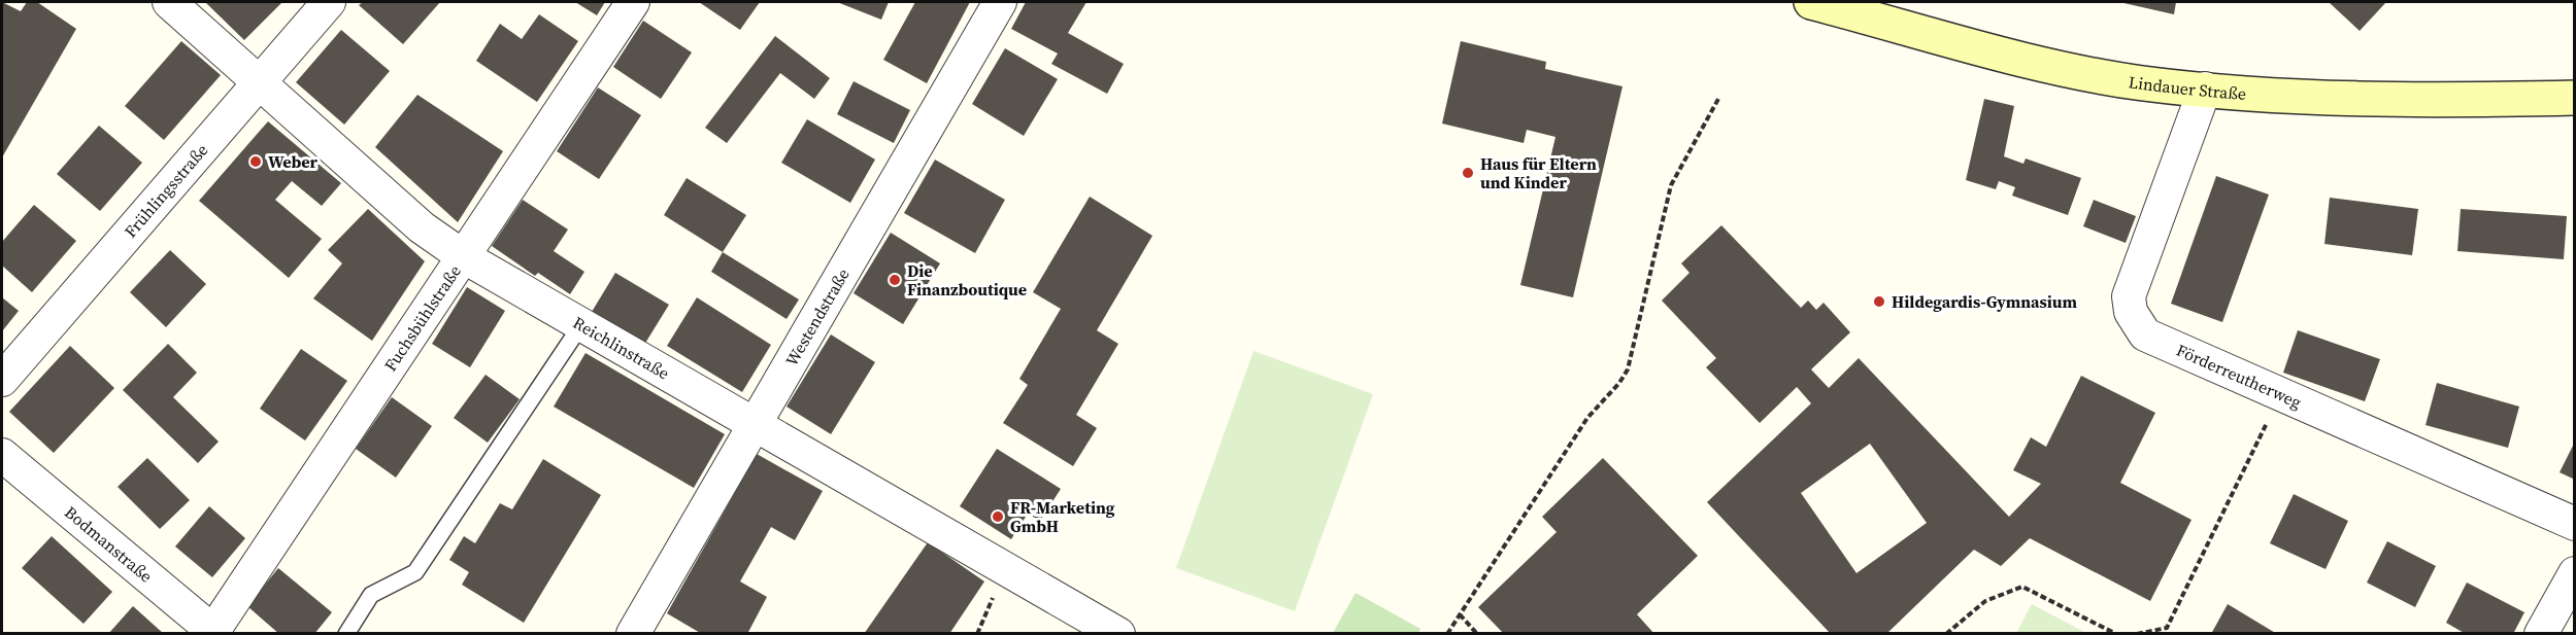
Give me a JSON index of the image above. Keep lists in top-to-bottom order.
{
  "streets": {
    "street": [
      "Lindauer Straße",
      "Frühlingsstraße",
      "Fuchsbühlstraße",
      "Westendstraße",
      "Reichlinstraße",
      "Förderreutherweg",
      "Bodmanstraße"
    ]
  },
  "crossings": [
    ["Lindauer Straße", "Förderreutherweg"],
    ["Frühlingsstraße", "Reichlinstraße"],
    ["Fuchsbühlstraße", "Reichlinstraße"],
    ["Fuchsbühlstraße", "Bodmanstraße"],
    ["Westendstraße", "Reichlinstraße"]
  ],
  "places": [
    "Weber",
    "Haus für Eltern und Kinder",
    "Die Finanzboutique",
    "Hildegardis-Gymnasium",
    "FR-Marketing GmbH"
  ]
}
